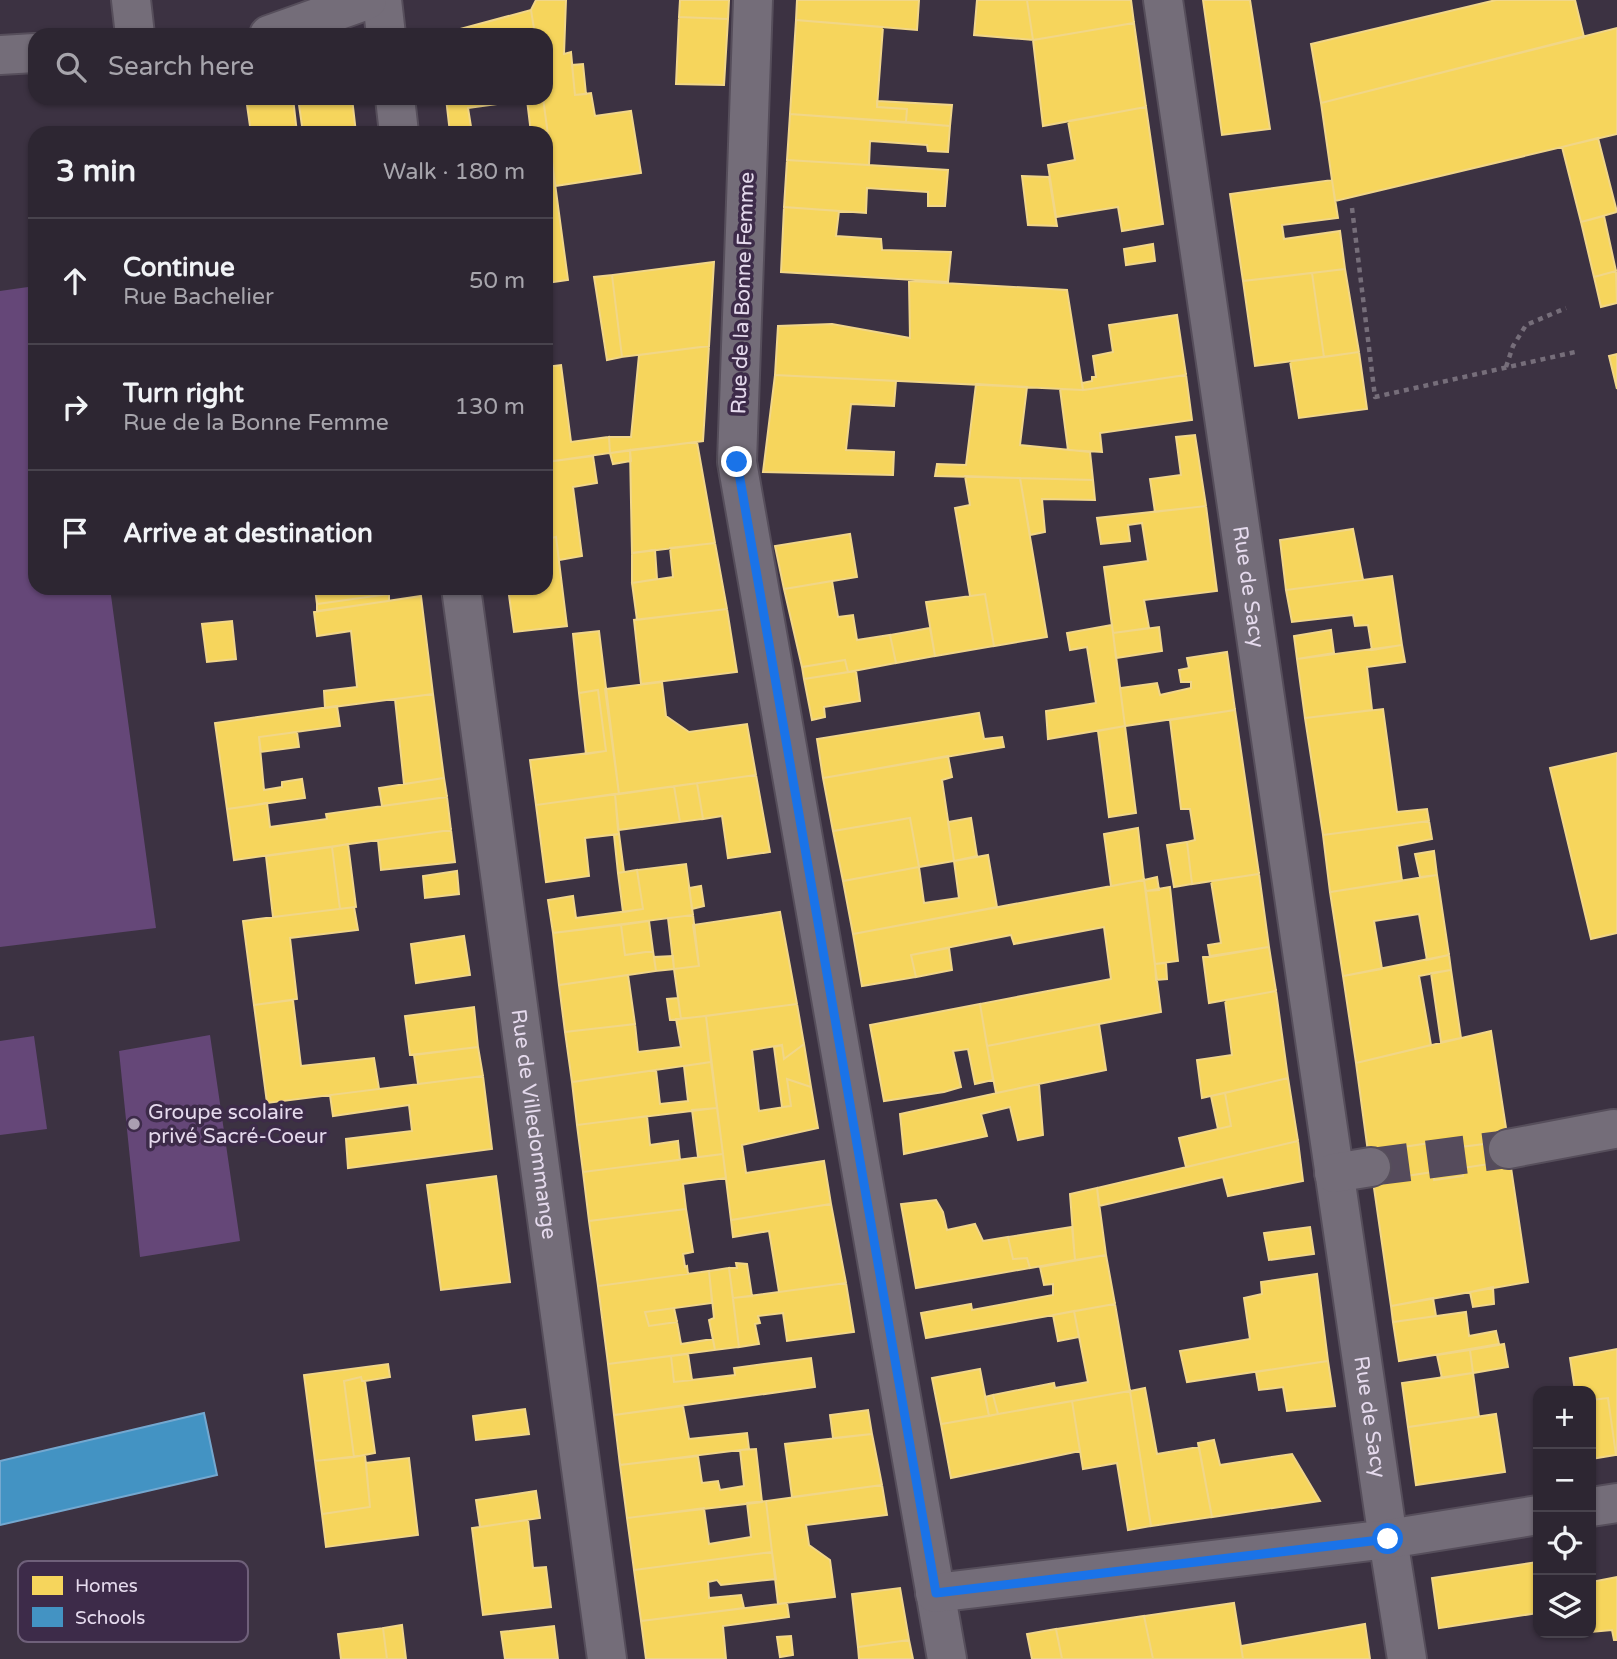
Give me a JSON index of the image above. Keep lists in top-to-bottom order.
{
  "streets": {
    "street": ["Rue de la Bonne Femme", "Rue de Sacy", "Rue de Villedommange"]
  },
  "places": ["Groupe scolaire privé Sacré-Coeur"],
  "legend": ["Homes", "Schools"],
  "page": {
    "search": "Search here",
    "heading": ["3 min", "Walk · 180 m"],
    "list": [
      ["Continue", "Rue Bachelier", "50 m"],
      ["Turn right", "Rue de la Bonne Femme", "130 m"],
      "Arrive at destination"
    ],
    "map_buttons": ["+", "−"]
  }
}
